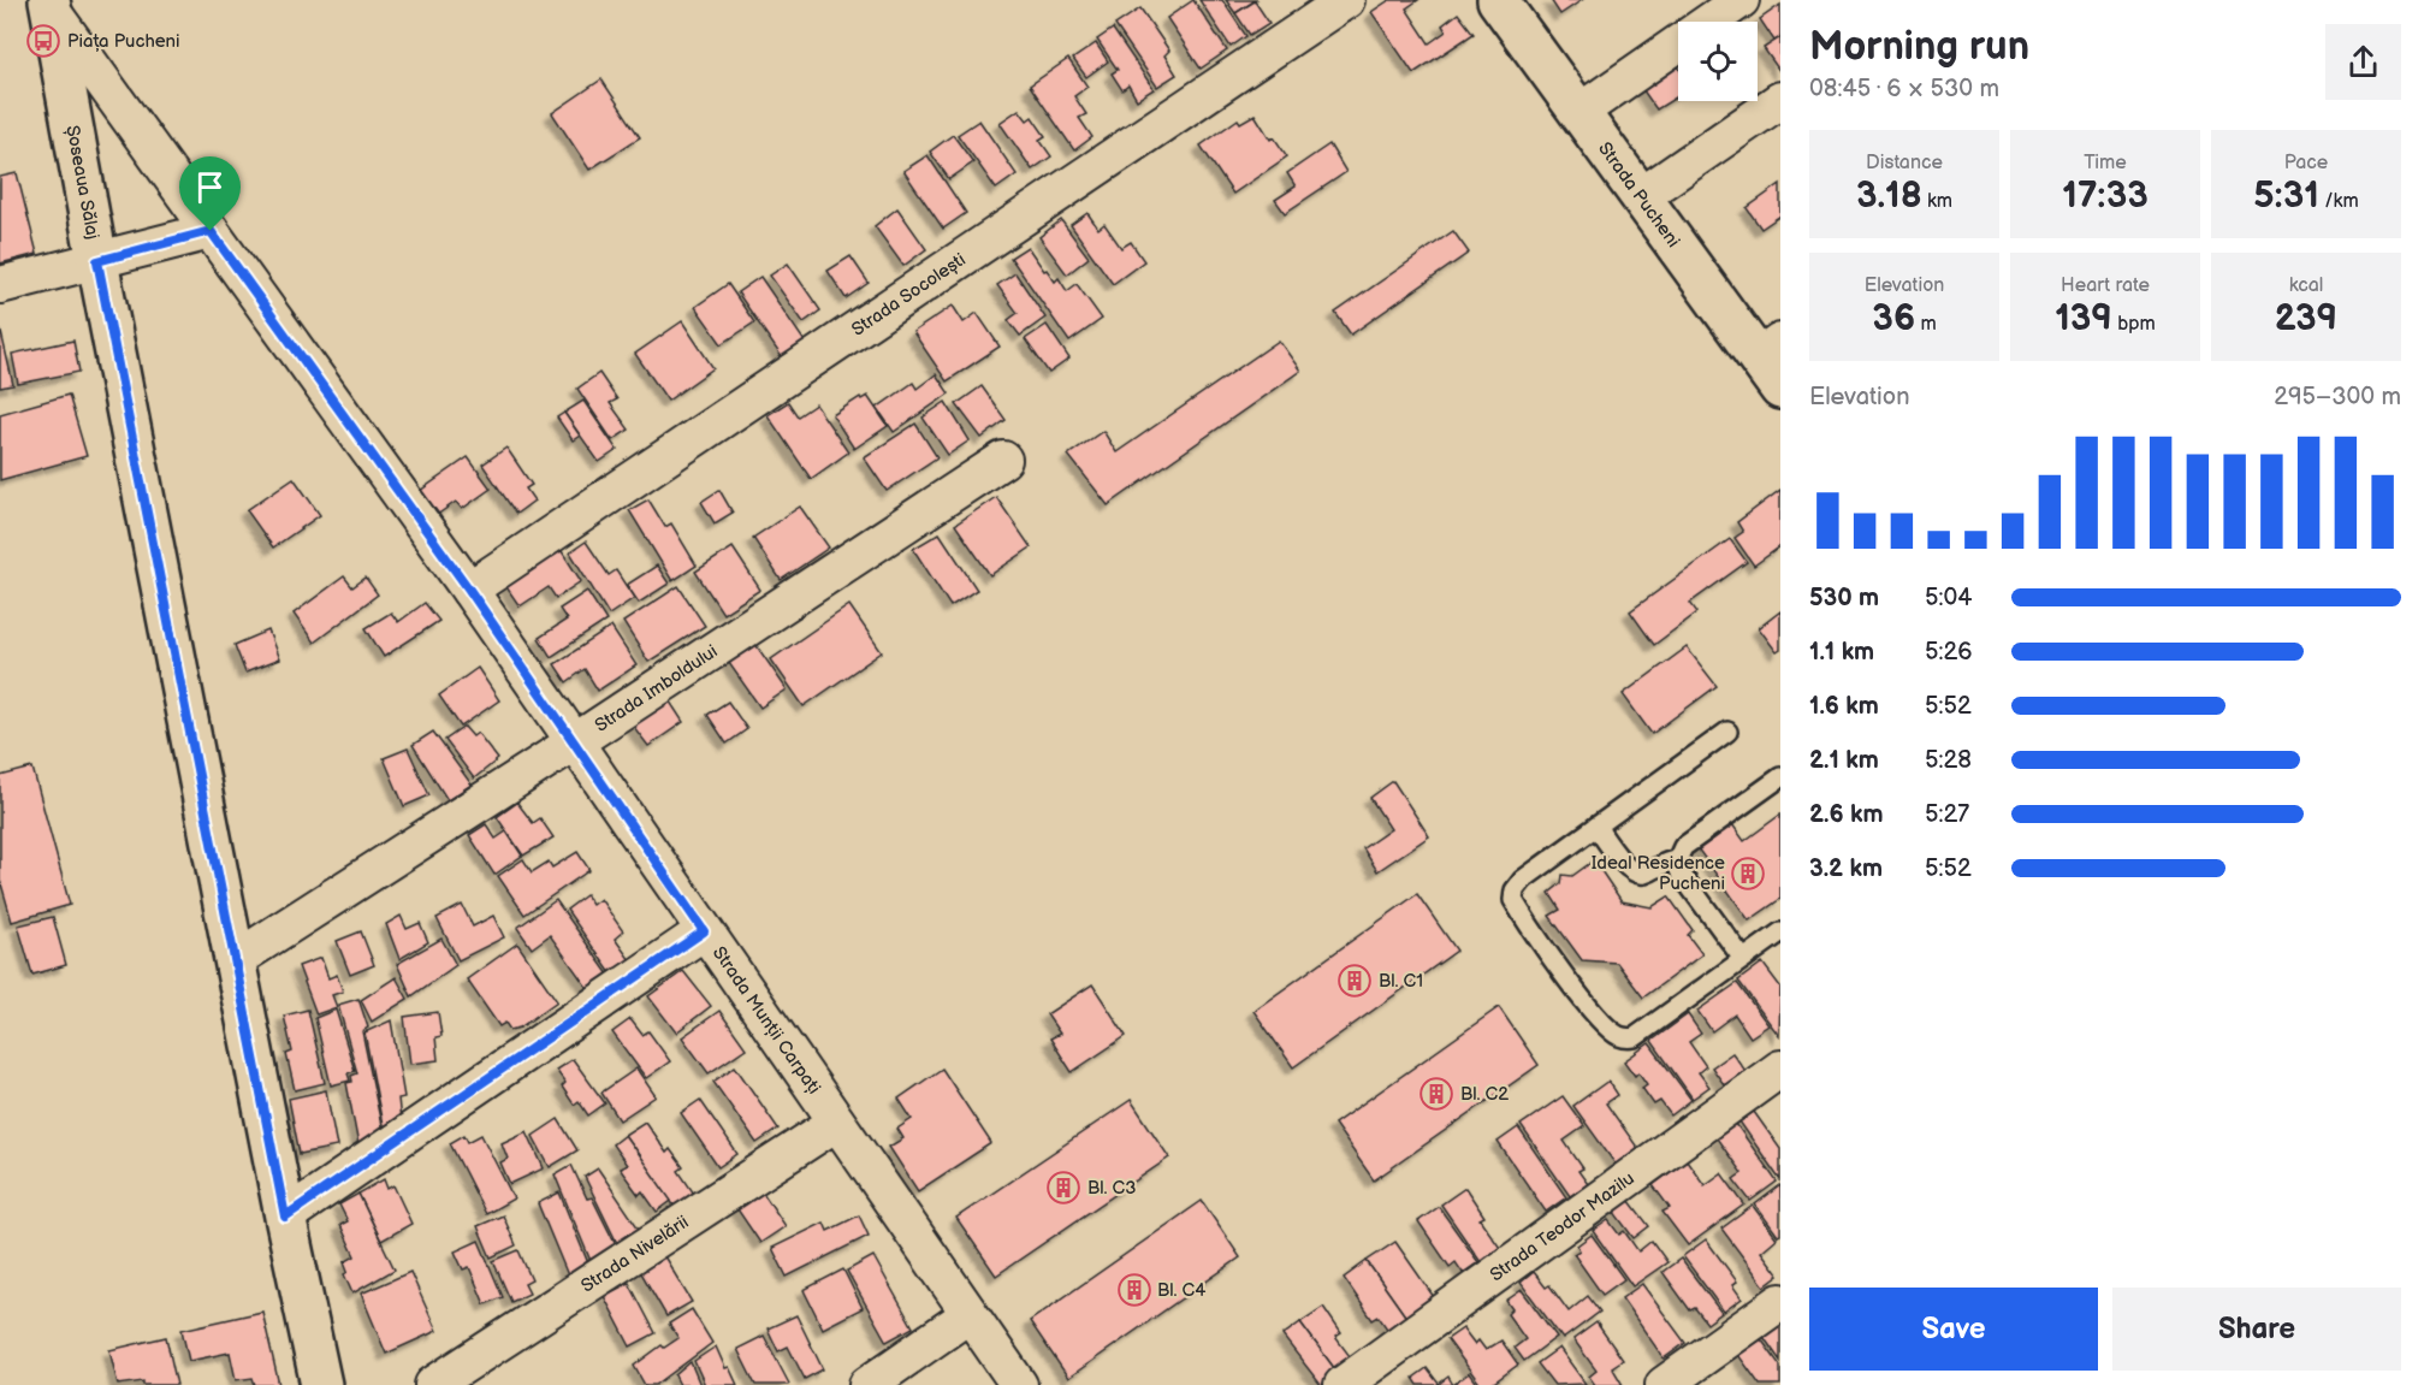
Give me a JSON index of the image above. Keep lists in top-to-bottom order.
{
  "streets": {
    "street": [
      "Șoseaua Sălaj",
      "Strada Pucheni",
      "Strada Socolești",
      "Strada Imboldului",
      "Strada Munții Carpați",
      "Strada Teodor Mazilu",
      "Strada Nivelării"
    ]
  },
  "crossings": [
    ["Șoseaua Sălaj", "Strada Imboldului"],
    ["Șoseaua Sălaj", "Strada Munții Carpați"],
    ["Strada Socolești", "Strada Munții Carpați"],
    ["Strada Imboldului", "Strada Munții Carpați"],
    ["Strada Munții Carpați", "Strada Nivelării"]
  ],
  "places": {
    "bus stop": ["Piața Pucheni"],
    "building": [
      "Ideal Residence Pucheni",
      "Bl. C1",
      "Bl. C2",
      "Bl. C3",
      "Bl. C4"
    ]
  },
  "page": {
    "heading": ["Morning run", "08:45 · 6 × 530 m"],
    "stats": [
      ["Distance", "3.18 km"],
      ["Time", "17:33"],
      ["Pace", "5:31 /km"],
      ["Elevation", "36 m"],
      ["Heart rate", "139 bpm"],
      ["kcal", "239"]
    ],
    "chart": ["Elevation", "295–300 m"],
    "list": [
      {
        "name": "530 m",
        "note": "5:04"
      },
      {
        "name": "1.1 km",
        "note": "5:26"
      },
      {
        "name": "1.6 km",
        "note": "5:52"
      },
      {
        "name": "2.1 km",
        "note": "5:28"
      },
      {
        "name": "2.6 km",
        "note": "5:27"
      },
      {
        "name": "3.2 km",
        "note": "5:52"
      }
    ],
    "buttons": ["Save", "Share"]
  }
}
